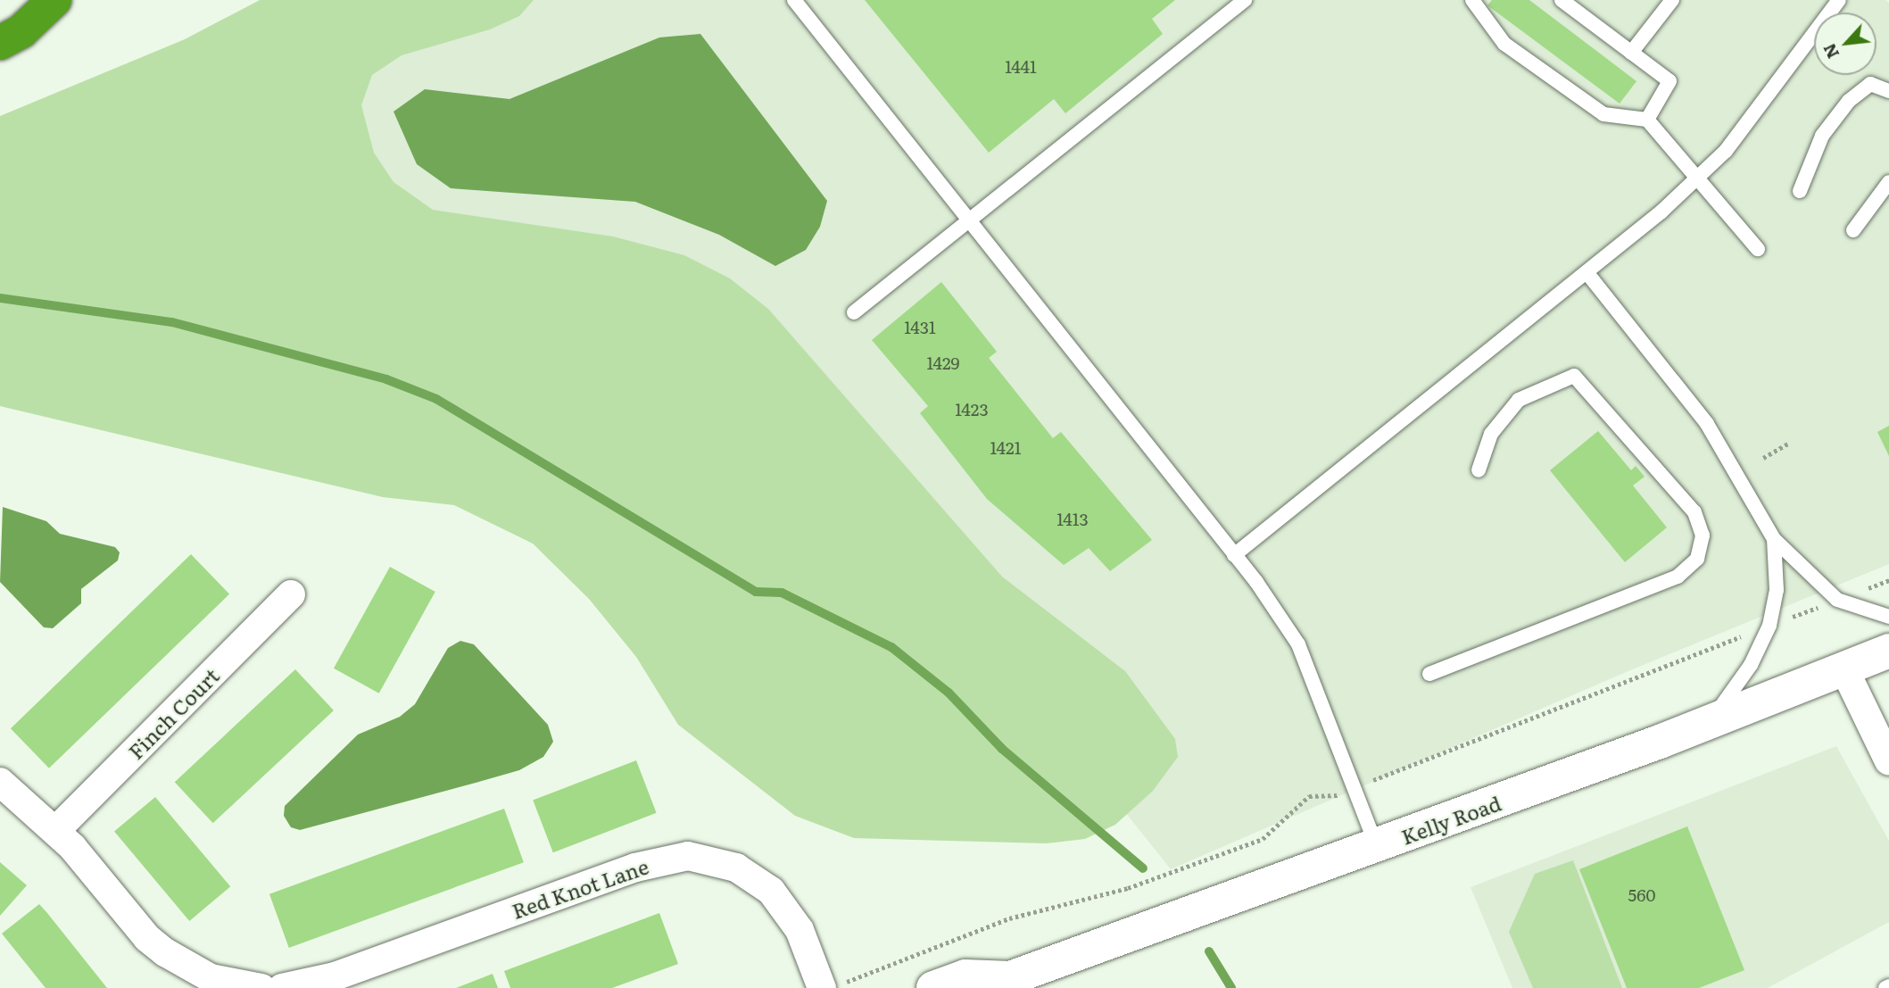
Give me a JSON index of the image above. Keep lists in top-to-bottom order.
{
  "streets": {
    "main road": ["Kelly Road"],
    "street": ["Finch Court", "Red Knot Lane"]
  },
  "house_numbers": [
    "1441",
    "1431",
    "1429",
    "1423",
    "1421",
    "1413",
    "560"
  ],
  "north": "bottom left"
}
